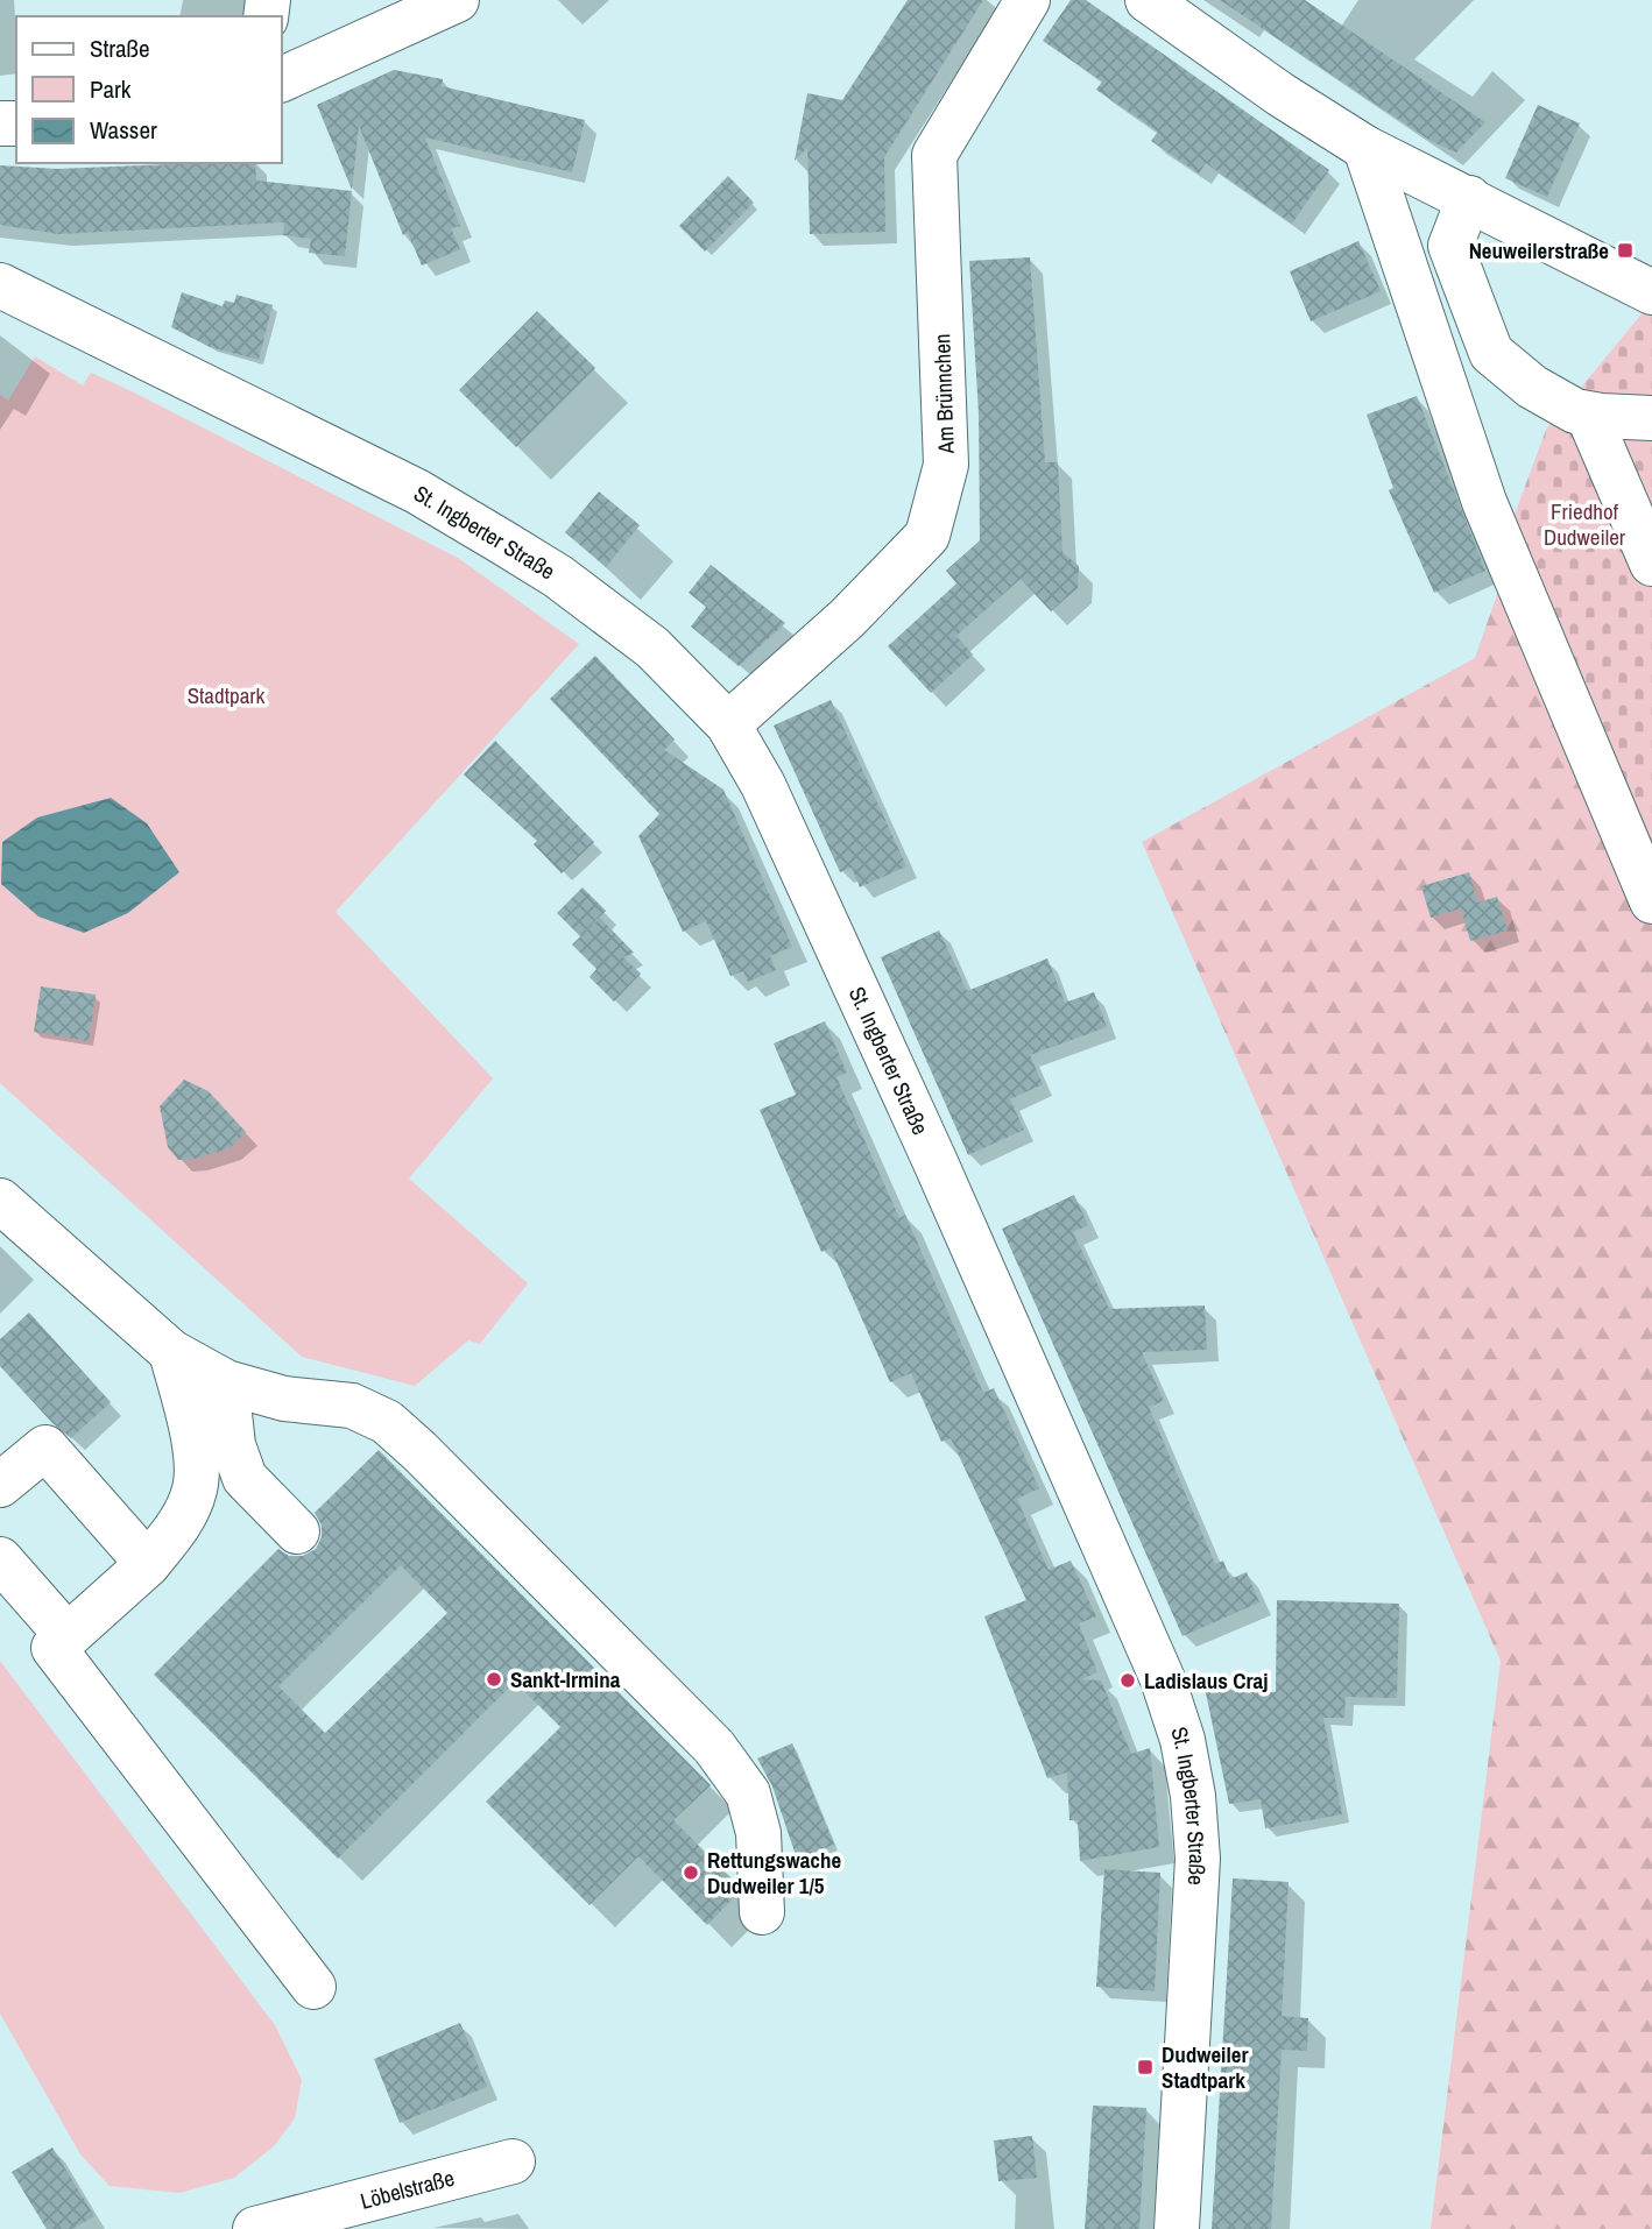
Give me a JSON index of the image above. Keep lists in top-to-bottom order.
{
  "streets": {
    "street": ["Am Brünnchen", "St. Ingberter Straße", "Löbelstraße"]
  },
  "crossings": [
    ["Am Brünnchen", "St. Ingberter Straße"]
  ],
  "parks": ["Friedhof Dudweiler", "Stadtpark"],
  "places": {
    "transit": ["Neuweilerstraße", "Dudweiler Stadtpark"],
    "other": ["Sankt-Irmina", "Ladislaus Craj", "Rettungswache Dudweiler 1/5"]
  },
  "legend": ["Straße", "Park", "Wasser"]
}
